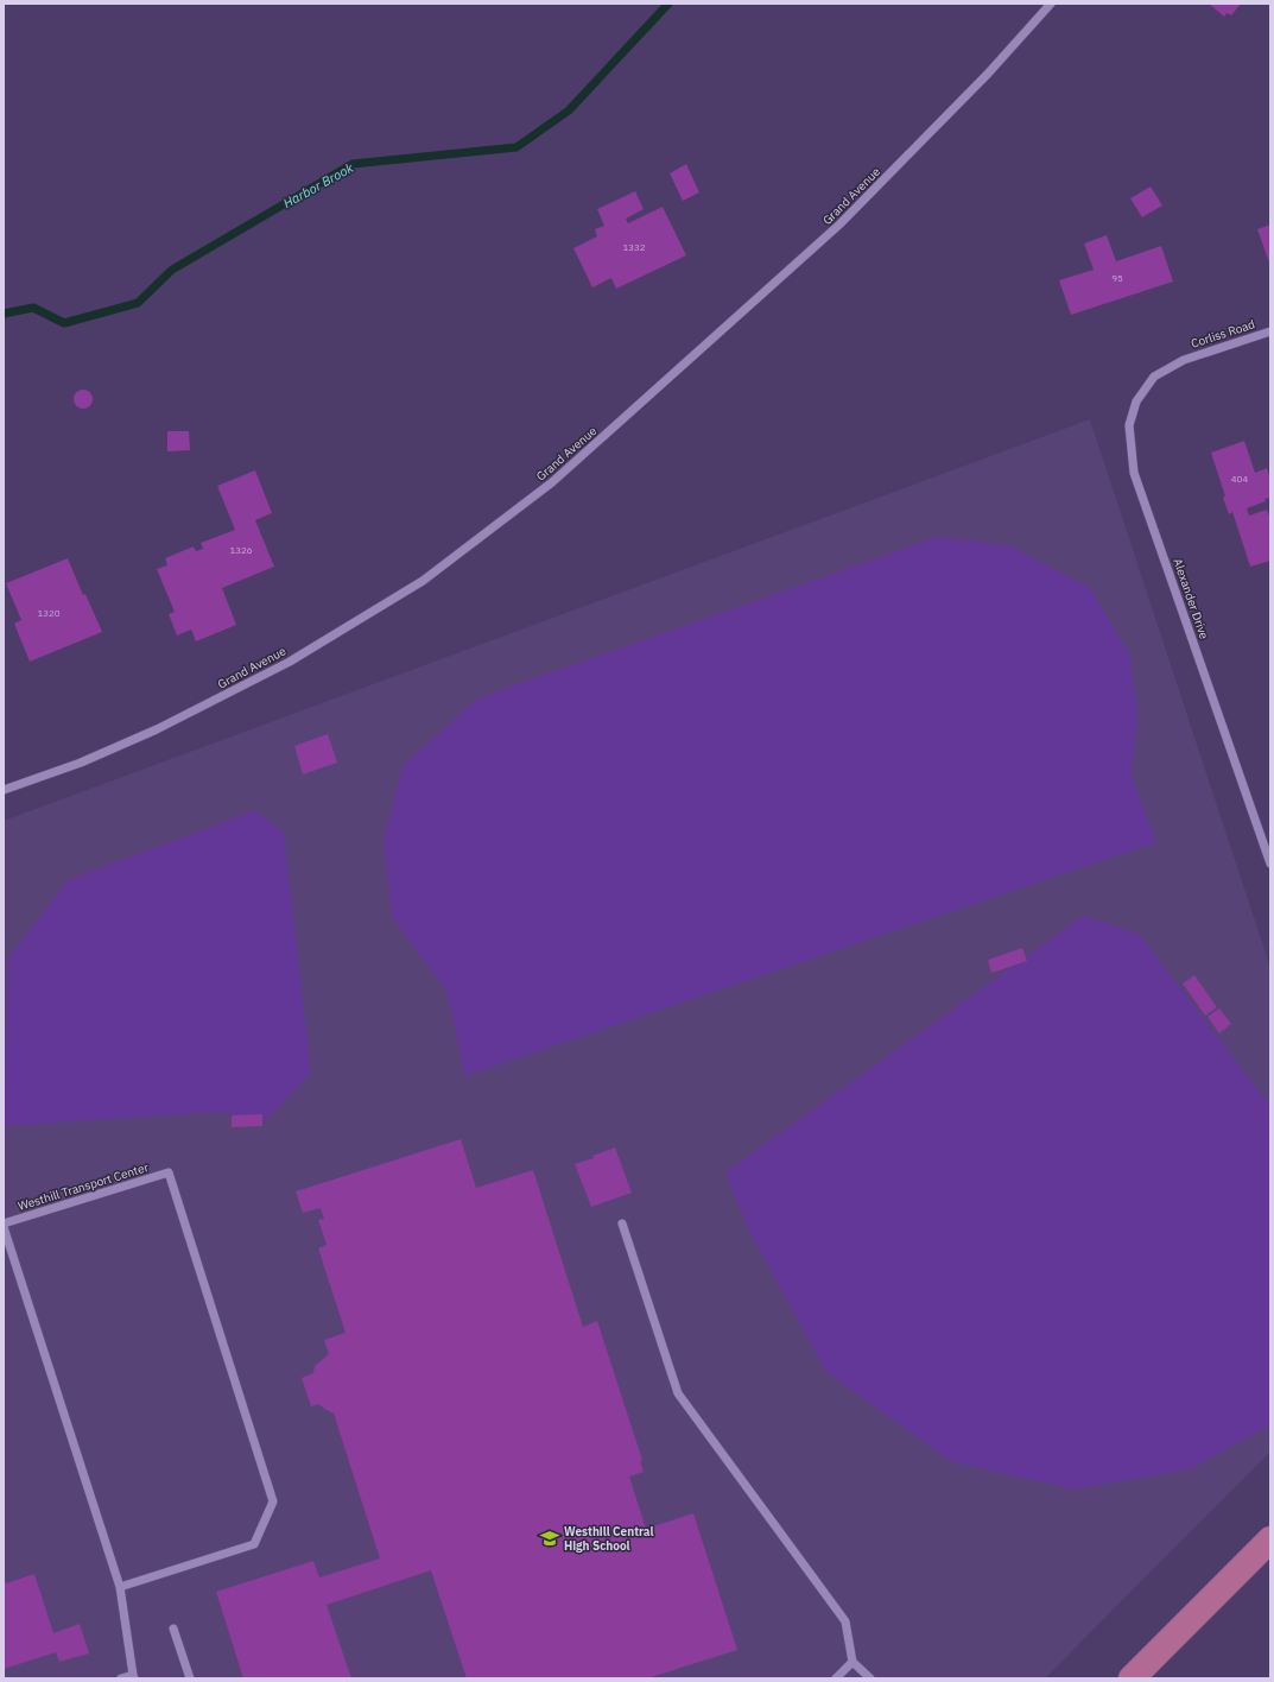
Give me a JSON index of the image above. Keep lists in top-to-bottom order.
{
  "streets": {
    "street": [
      "Grand Avenue",
      "Corliss Road",
      "Alexander Drive",
      "Westhill Transport Center"
    ]
  },
  "crossings": [
    ["Corliss Road", "Alexander Drive"]
  ],
  "water": ["Harbor Brook"],
  "places": {
    "school or university": ["Westhill Central High School"]
  },
  "house_numbers": [
    "1332",
    "95",
    "404",
    "1326",
    "1320"
  ]
}
